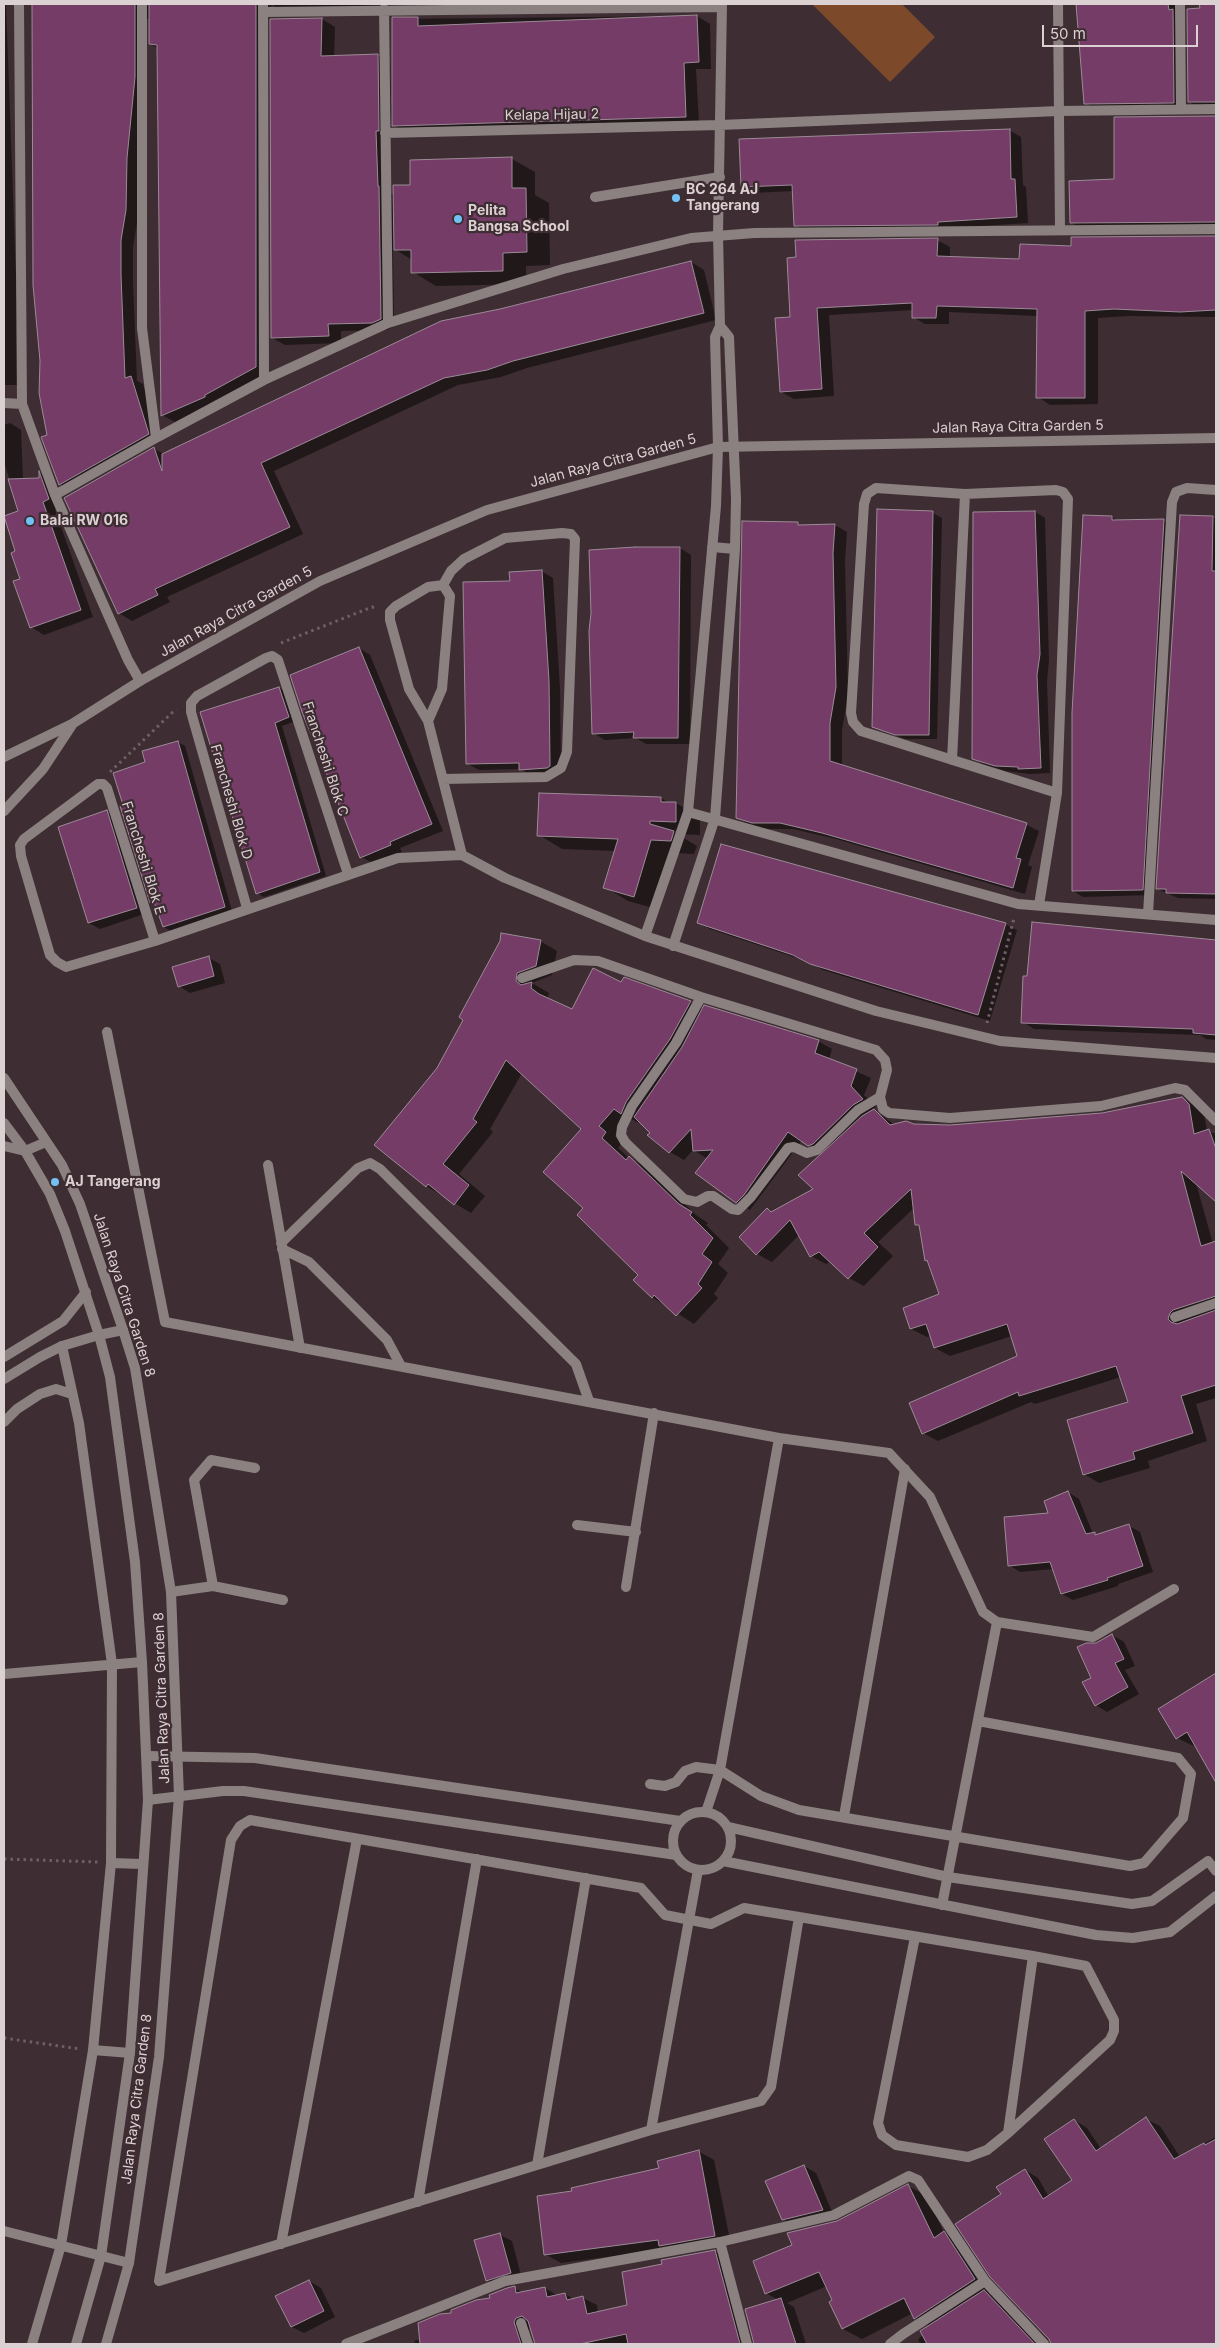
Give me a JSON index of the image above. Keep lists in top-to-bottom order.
{
  "streets": {
    "street": [
      "Kelapa Hijau 2",
      "Jalan Raya Citra Garden 5",
      "Francheshi Blok C",
      "Francheshi Blok D",
      "Francheshi Blok E",
      "Jalan Raya Citra Garden 8"
    ]
  },
  "places": [
    "BC 264 AJ Tangerang",
    "Pelita Bangsa School",
    "Balai RW 016",
    "AJ Tangerang"
  ],
  "scale_bar": "50 m"
}
